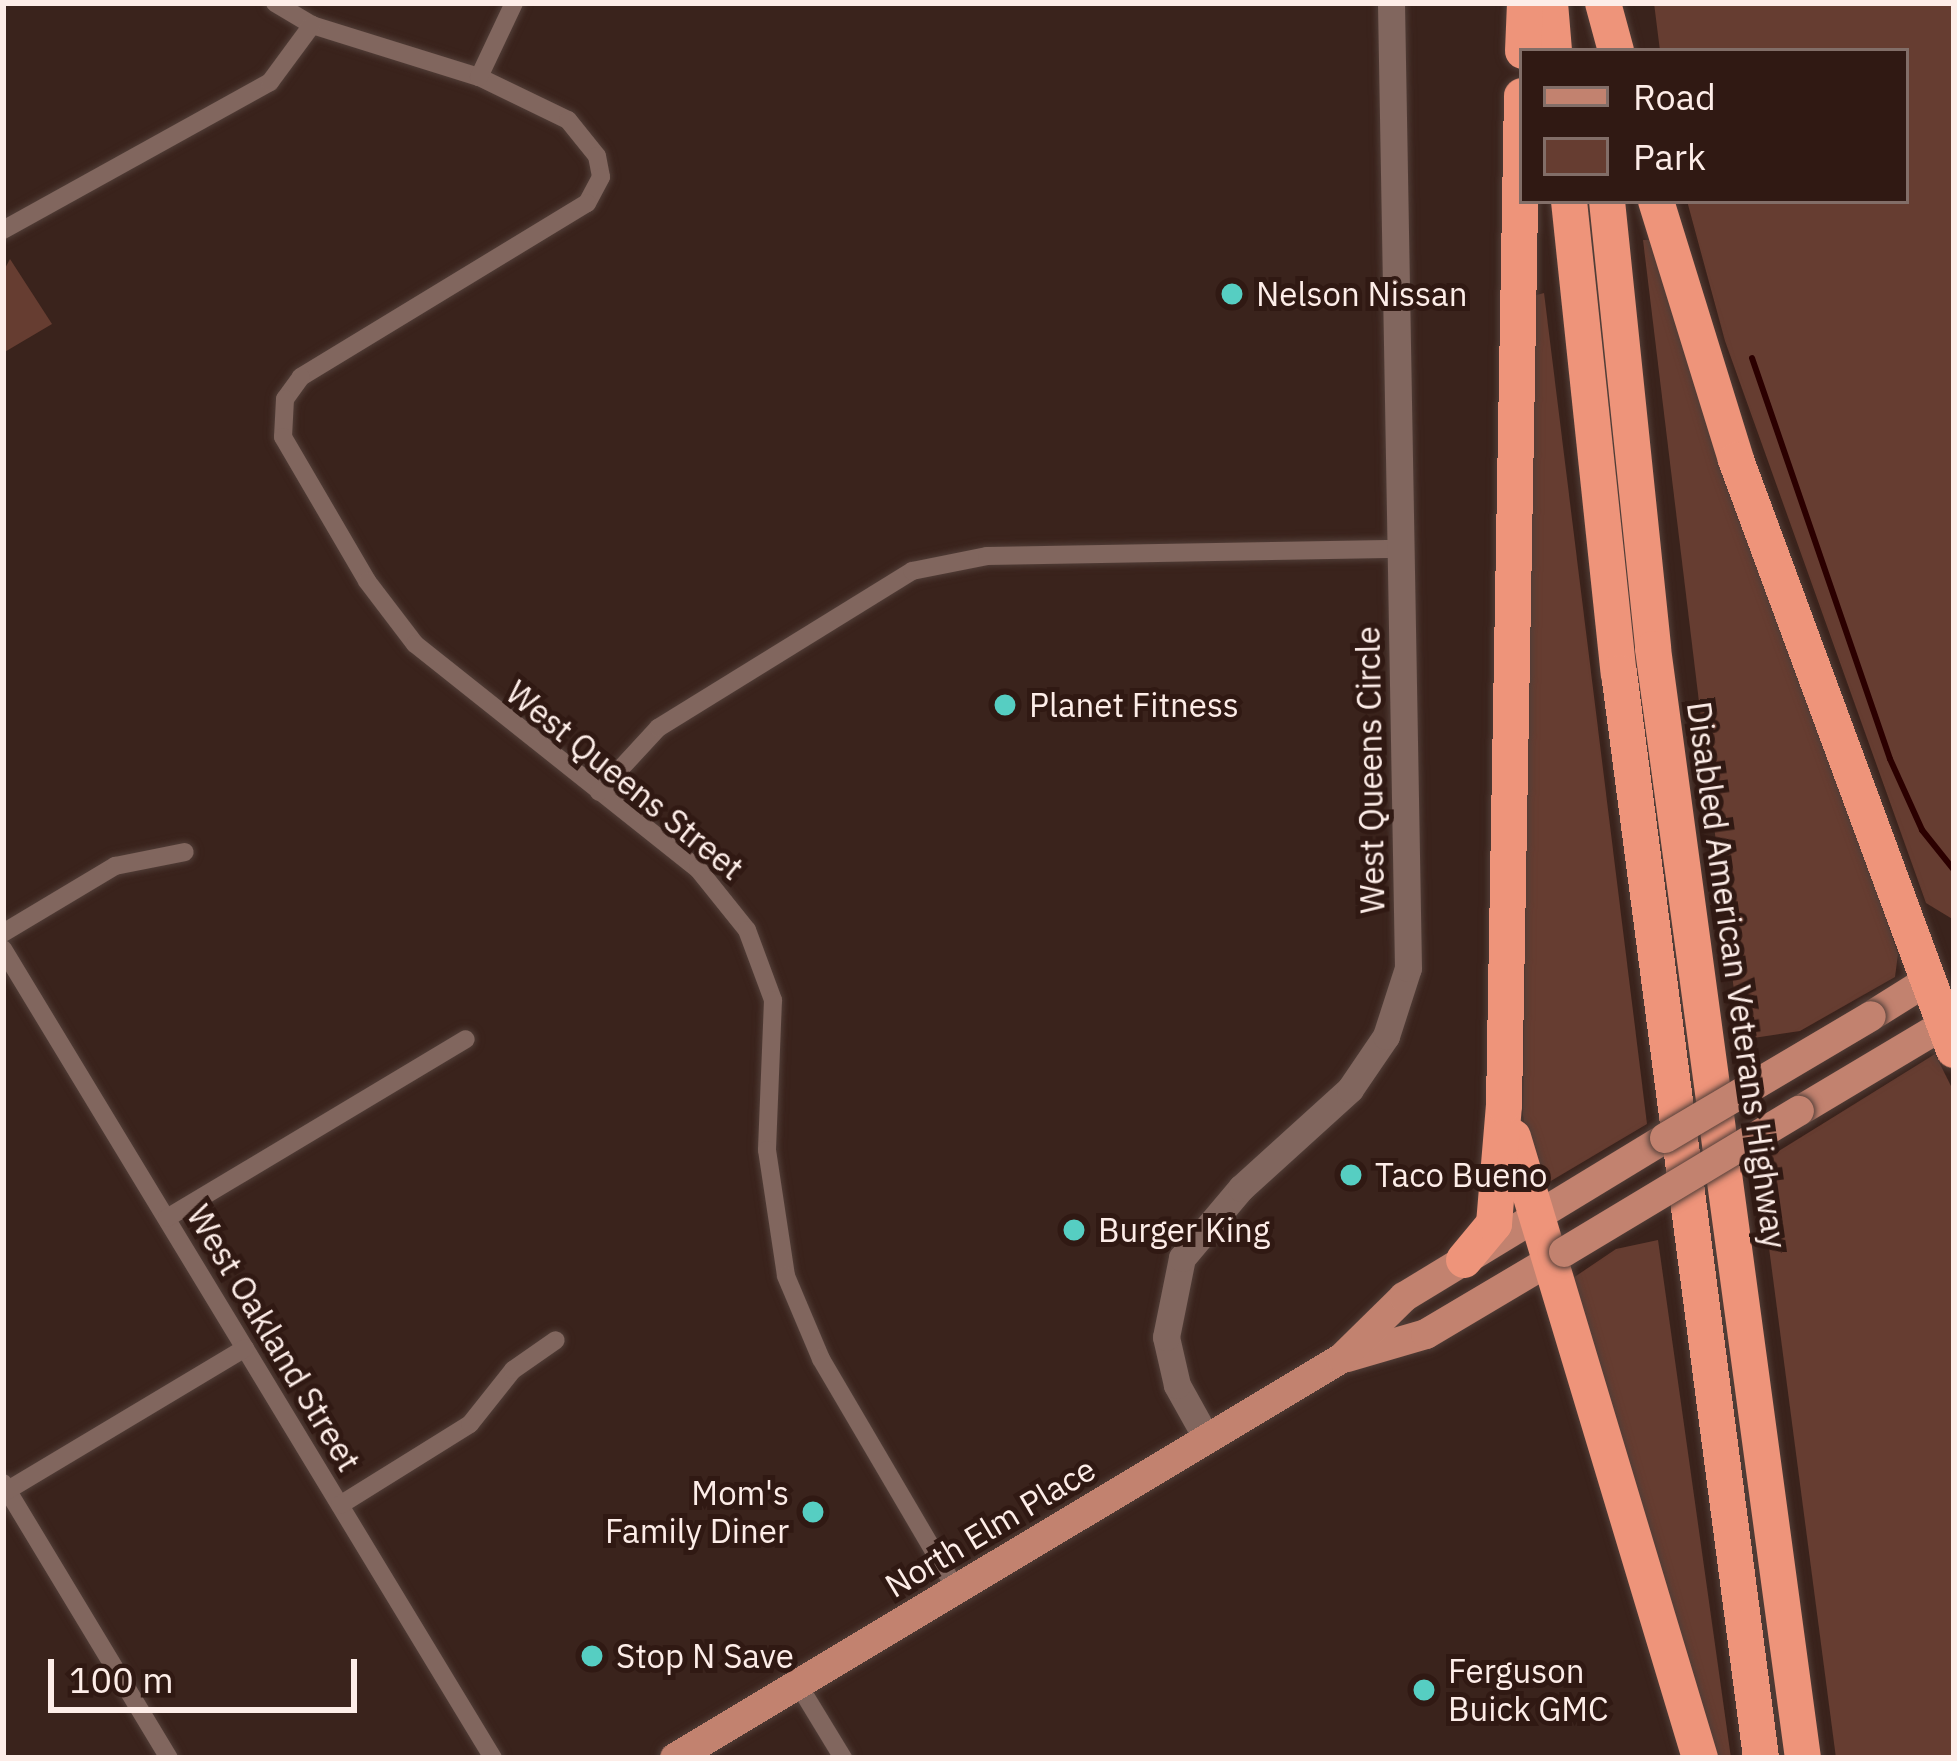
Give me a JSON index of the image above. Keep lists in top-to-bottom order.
{
  "streets": {
    "highway": ["Disabled American Veterans Highway"],
    "main road": ["North Elm Place"],
    "street": ["West Queens Circle", "West Queens Street", "West Oakland Street"]
  },
  "crossings": [
    ["West Queens Circle", "North Elm Place"],
    ["West Queens Street", "North Elm Place"]
  ],
  "places": [
    "Nelson Nissan",
    "Planet Fitness",
    "Taco Bueno",
    "Burger King",
    "Mom's Family Diner",
    "Stop N Save",
    "Ferguson Buick GMC"
  ],
  "legend": ["Road", "Park"],
  "scale_bar": "100 m"
}
